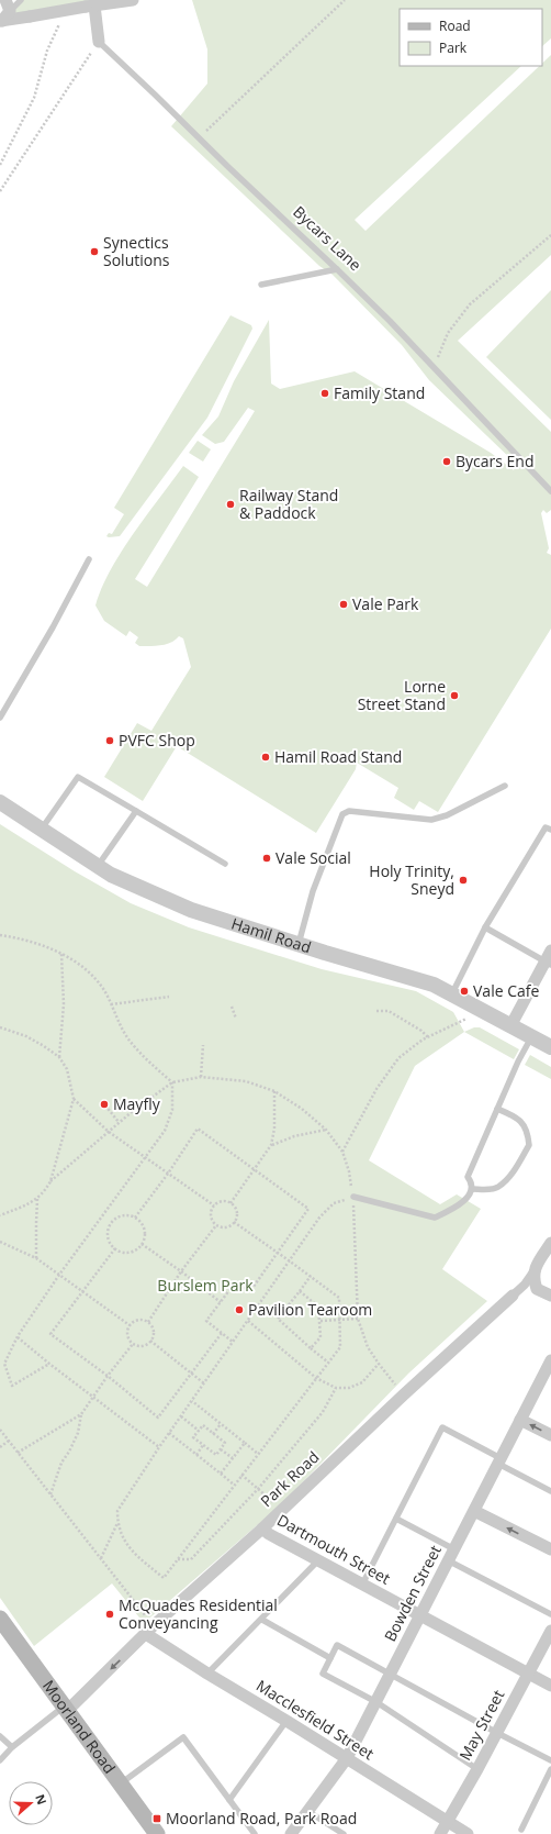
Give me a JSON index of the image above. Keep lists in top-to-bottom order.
{
  "streets": {
    "main road": ["Moorland Road"],
    "street": [
      "Hamil Road",
      "Park Road",
      "Dartmouth Street",
      "Bowden Street",
      "Macclesfield Street",
      "May Street"
    ],
    "lane": ["Bycars Lane"]
  },
  "crossings": [
    ["Park Road", "Dartmouth Street"],
    ["Park Road", "Macclesfield Street"],
    ["Park Road", "Moorland Road"],
    ["Dartmouth Street", "Bowden Street"],
    ["Dartmouth Street", "May Street"],
    ["Bowden Street", "Macclesfield Street"],
    ["Macclesfield Street", "May Street"]
  ],
  "parks": ["Burslem Park"],
  "places": {
    "other": [
      "Synectics Solutions",
      "Family Stand",
      "Bycars End",
      "Railway Stand & Paddock",
      "Vale Park",
      "Lorne Street Stand",
      "PVFC Shop",
      "Hamil Road Stand",
      "Vale Social",
      "Holy Trinity, Sneyd",
      "Vale Cafe",
      "Mayfly",
      "Pavilion Tearoom",
      "McQuades Residential Conveyancing"
    ],
    "transit": ["Moorland Road, Park Road"]
  },
  "legend": ["Road", "Park"],
  "north": "right"
}
